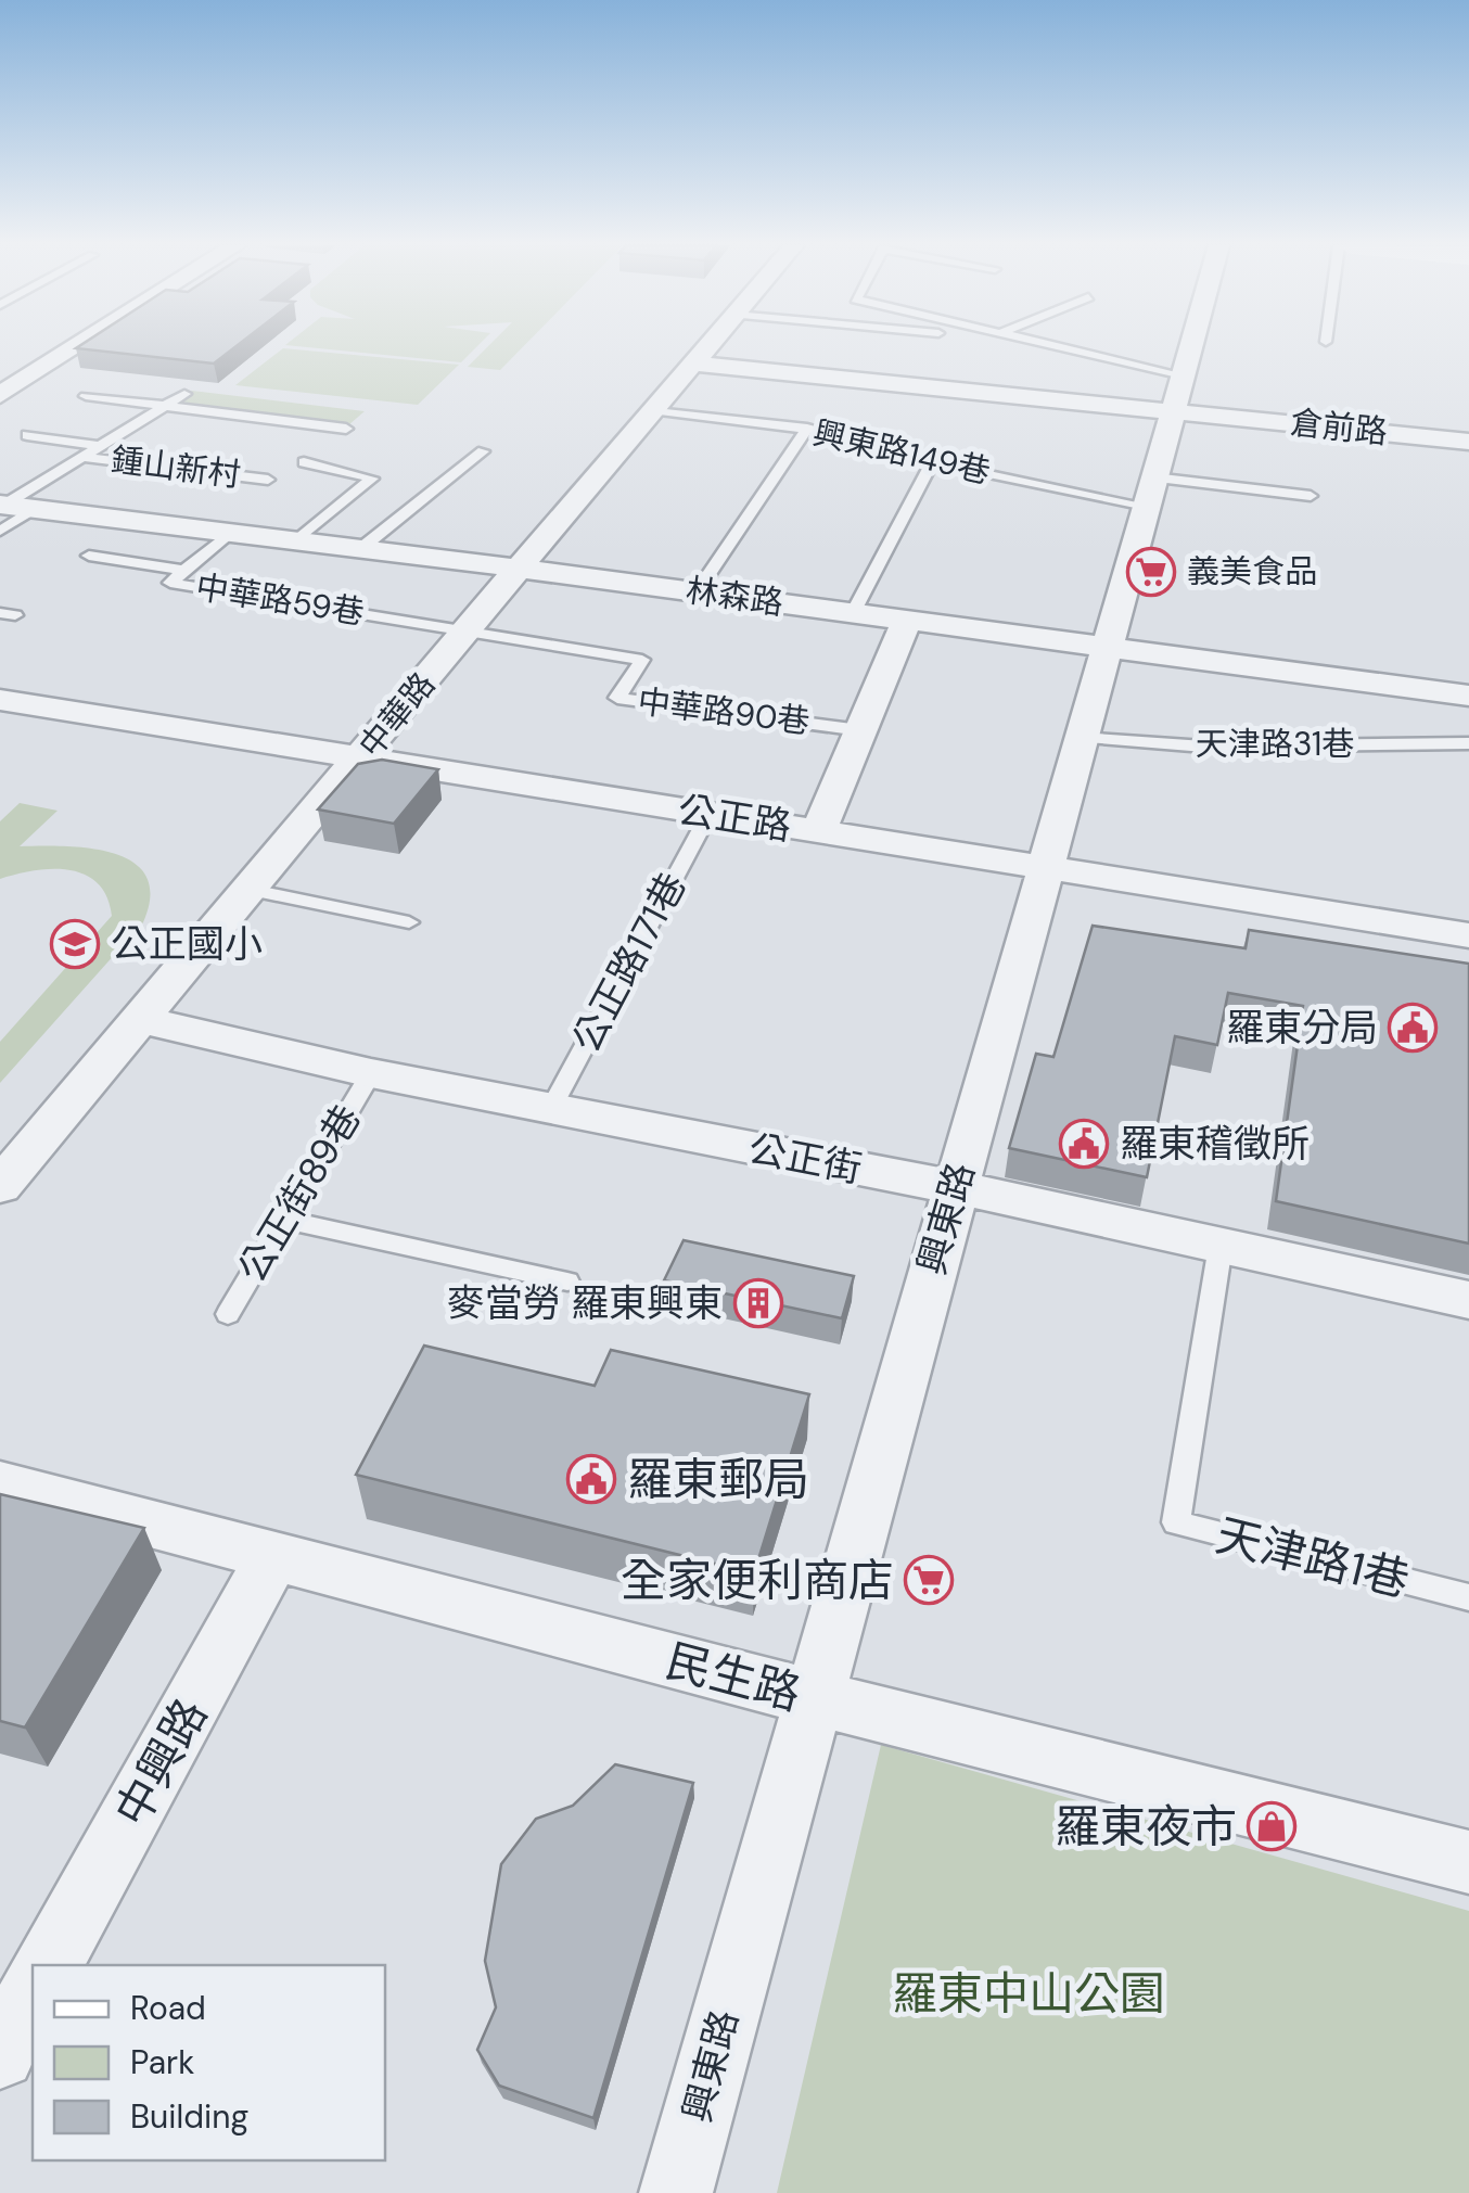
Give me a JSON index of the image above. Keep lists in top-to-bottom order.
{
  "streets": {
    "street": [
      "倉前路",
      "林森路",
      "中華路",
      "公正路",
      "公正街",
      "興東路",
      "民生路",
      "中興路"
    ],
    "lane": [
      "興東路149巷",
      "鍾山新村",
      "中華路59巷",
      "中華路90巷",
      "天津路31巷",
      "公正路171巷",
      "公正街89巷",
      "天津路1巷"
    ]
  },
  "crossings": [
    ["倉前路", "中華路"],
    ["倉前路", "興東路"],
    ["興東路149巷", "中華路"],
    ["興東路149巷", "興東路"],
    ["林森路", "中華路59巷"],
    ["林森路", "中華路"],
    ["林森路", "興東路"],
    ["中華路59巷", "中華路90巷"],
    ["中華路59巷", "中華路"],
    ["中華路90巷", "中華路"],
    ["中華路", "公正路"],
    ["中華路", "公正街"],
    ["天津路31巷", "興東路"],
    ["公正路", "公正路171巷"],
    ["公正路", "興東路"],
    ["公正路171巷", "公正街"],
    ["公正街", "公正街89巷"],
    ["公正街", "興東路"],
    ["公正街", "天津路1巷"],
    ["興東路", "民生路"],
    ["民生路", "中興路"]
  ],
  "parks": ["羅東中山公園"],
  "places": {
    "supermarket": ["義美食品", "全家便利商店"],
    "school or university": ["公正國小"],
    "public building": ["羅東分局", "羅東稽徵所", "羅東郵局"],
    "building": ["麥當勞 羅東興東"],
    "shop": ["羅東夜市"]
  },
  "legend": ["Road", "Park", "Building"]
}
